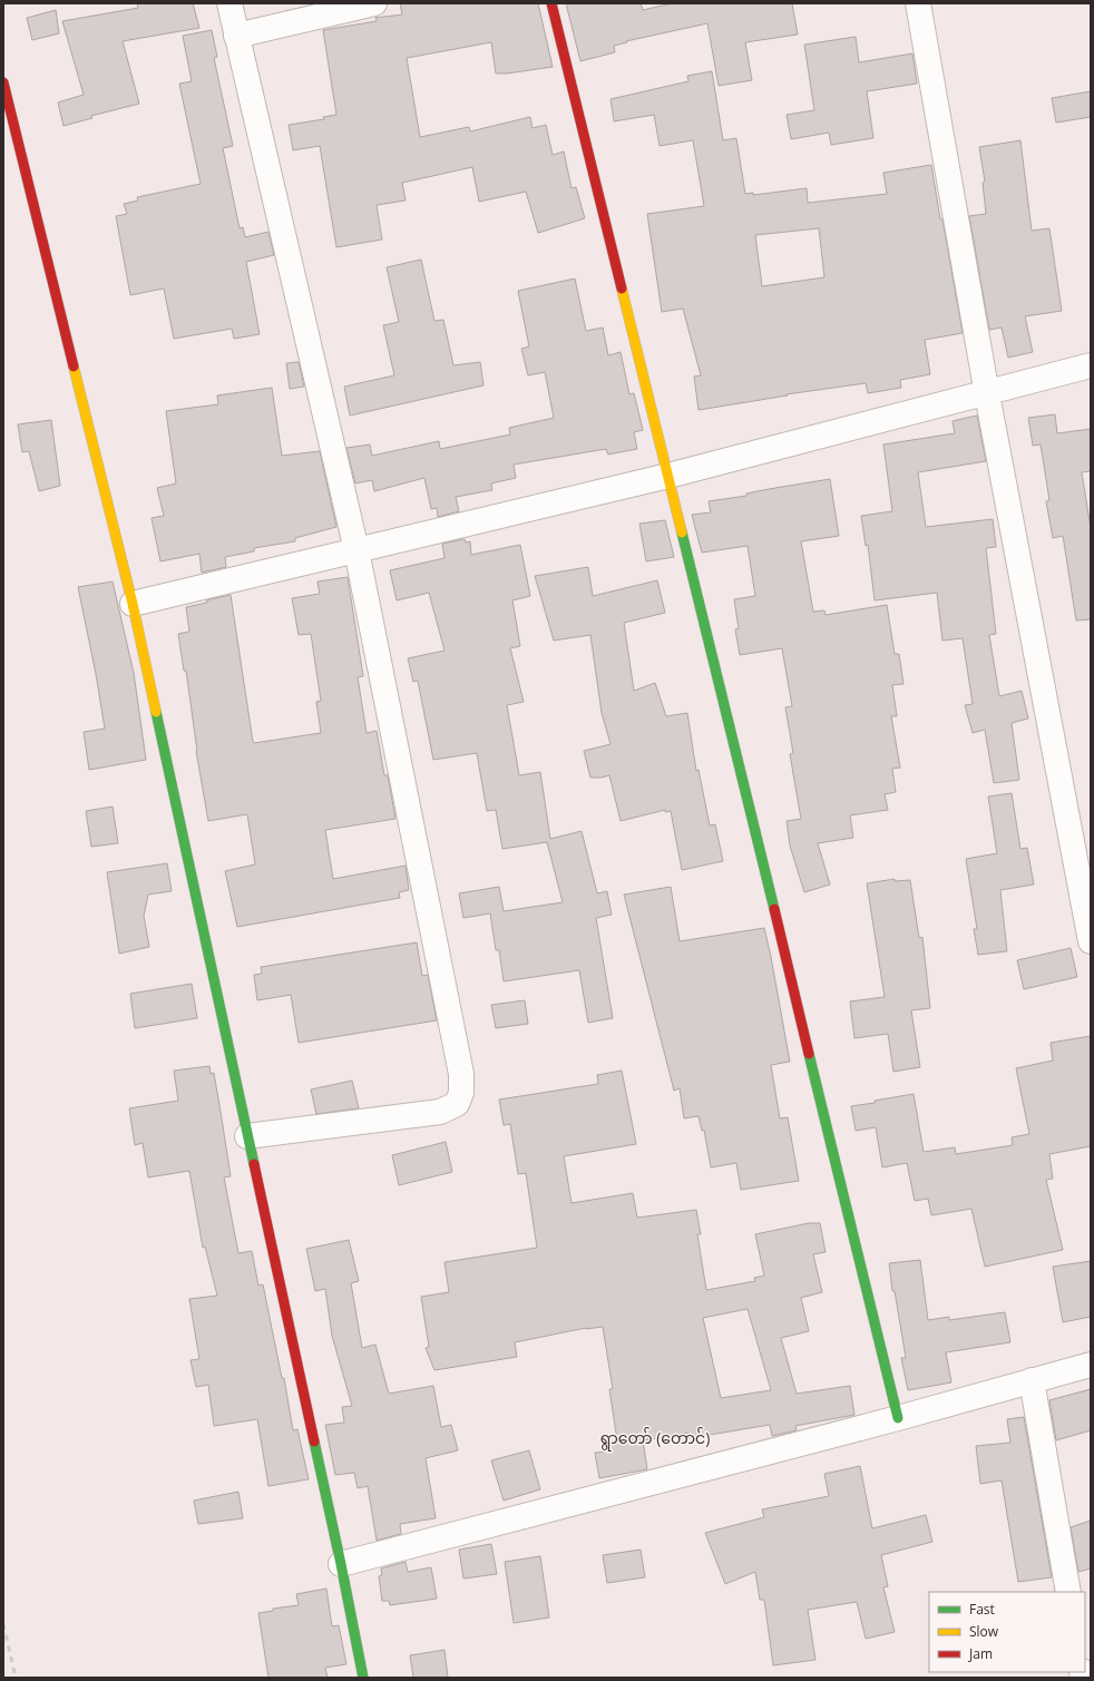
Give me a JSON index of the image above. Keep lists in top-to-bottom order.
{
  "districts": ["ရွာတော် (တောင်)"],
  "legend": ["Fast", "Slow", "Jam"]
}
